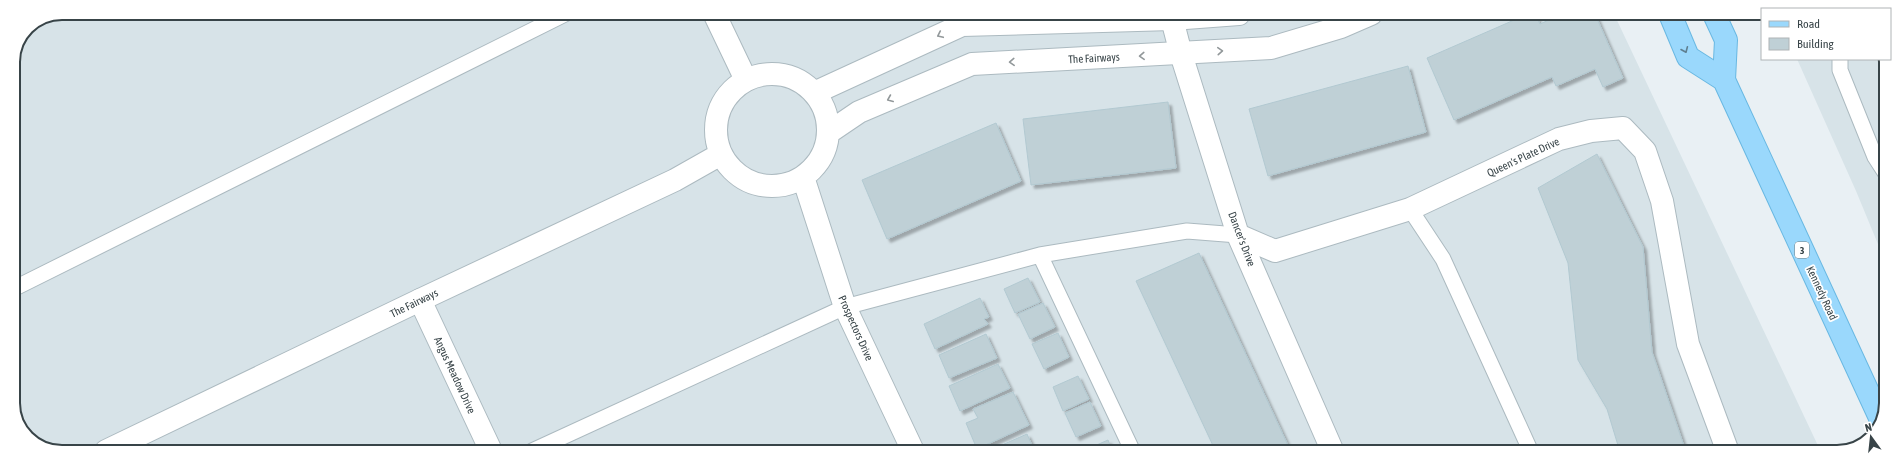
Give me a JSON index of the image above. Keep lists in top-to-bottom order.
{
  "streets": {
    "main road": ["3", "Kennedy Road"],
    "street": [
      "The Fairways",
      "Queen's Plate Drive",
      "Dancer's Drive",
      "Prospectors Drive",
      "Angus Meadow Drive"
    ]
  },
  "crossings": [
    ["The Fairways", "Dancer's Drive"],
    ["The Fairways", "Prospectors Drive"],
    ["The Fairways", "Angus Meadow Drive"],
    ["Queen's Plate Drive", "Dancer's Drive"]
  ],
  "legend": ["Road", "Building"],
  "north": "top"
}
